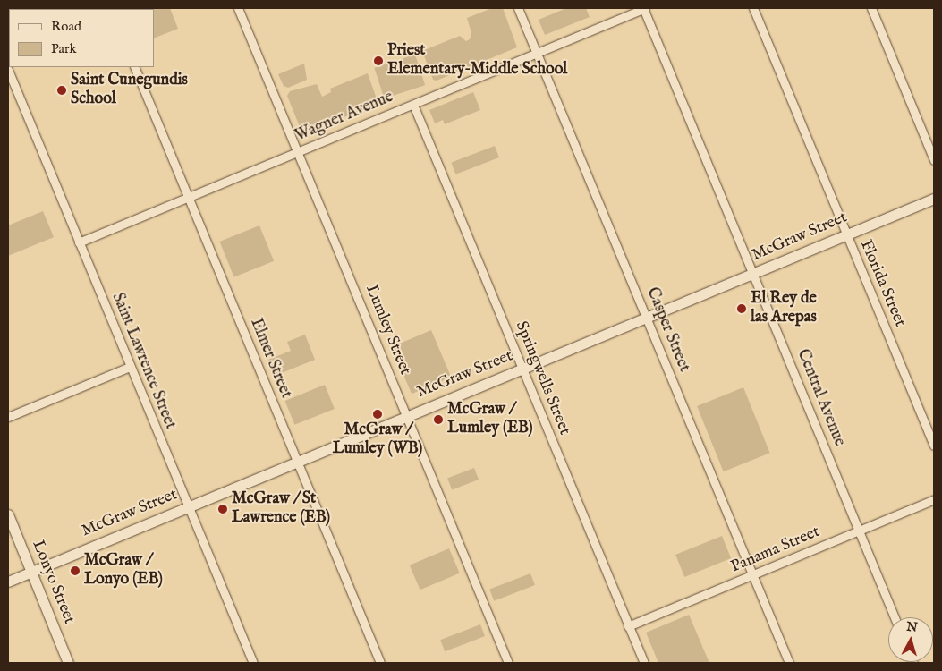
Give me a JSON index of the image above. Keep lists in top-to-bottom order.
{
  "streets": {
    "street": [
      "Wagner Avenue",
      "McGraw Street",
      "Florida Street",
      "Lumley Street",
      "Casper Street",
      "Elmer Street",
      "Saint Lawrence Street",
      "Springwells Street",
      "Central Avenue",
      "Panama Street",
      "Lonyo Street"
    ]
  },
  "crossings": [
    ["Wagner Avenue", "Lumley Street"],
    ["Wagner Avenue", "Casper Street"],
    ["Wagner Avenue", "Elmer Street"],
    ["Wagner Avenue", "Saint Lawrence Street"],
    ["Wagner Avenue", "Springwells Street"],
    ["Wagner Avenue", "Central Avenue"],
    ["McGraw Street", "Florida Street"],
    ["McGraw Street", "Lumley Street"],
    ["McGraw Street", "Casper Street"],
    ["McGraw Street", "Elmer Street"],
    ["McGraw Street", "Saint Lawrence Street"],
    ["McGraw Street", "Springwells Street"],
    ["McGraw Street", "Central Avenue"],
    ["McGraw Street", "Lonyo Street"],
    ["Casper Street", "Panama Street"],
    ["Springwells Street", "Panama Street"],
    ["Central Avenue", "Panama Street"]
  ],
  "places": [
    "Priest Elementary‑Middle School",
    "Saint Cunegundis School",
    "El Rey de las Arepas",
    "McGraw / Lumley (WB)",
    "McGraw / Lumley (EB)",
    "McGraw / St Lawrence (EB)",
    "McGraw / Lonyo (EB)"
  ],
  "legend": ["Road", "Park"],
  "north": "top"
}
